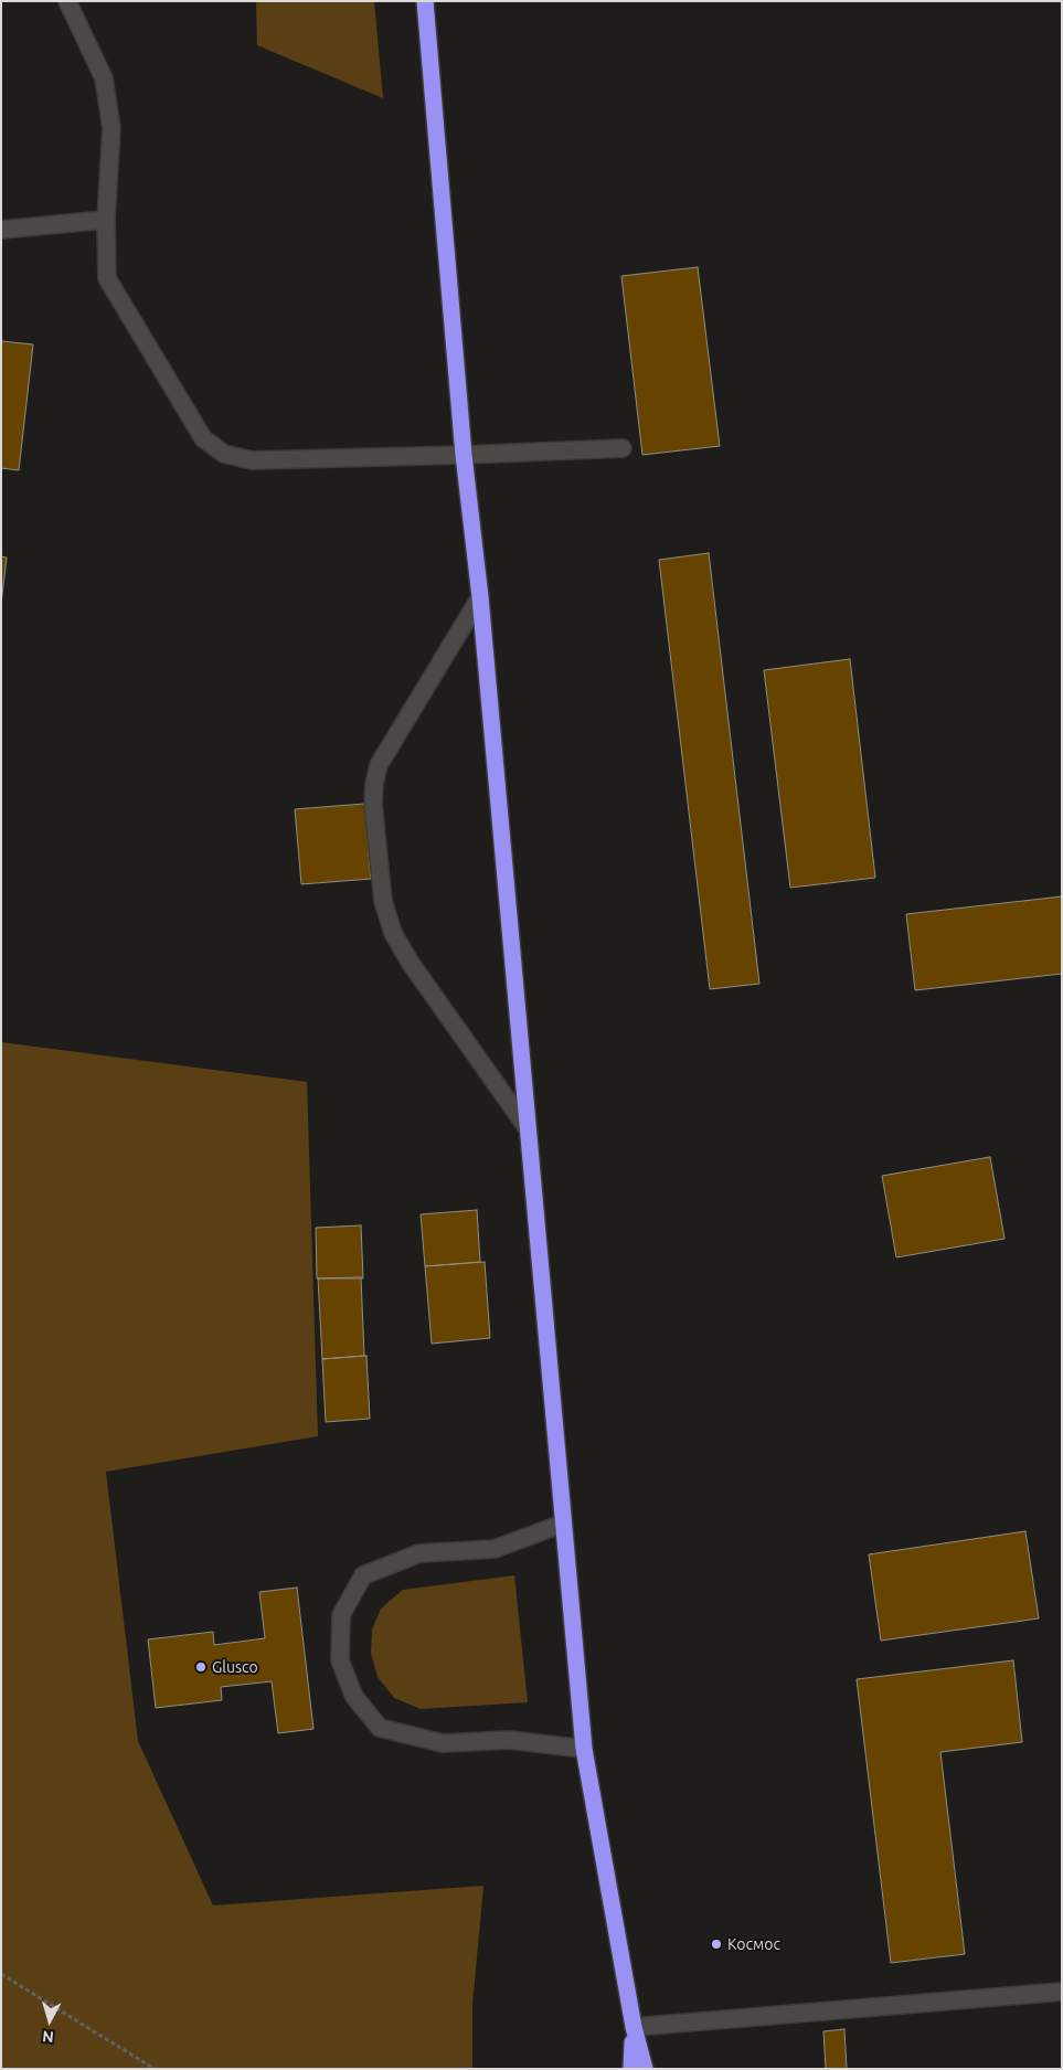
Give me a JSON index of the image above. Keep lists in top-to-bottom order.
{
  "places": ["Glusco", "Космос"],
  "north": "bottom"
}
